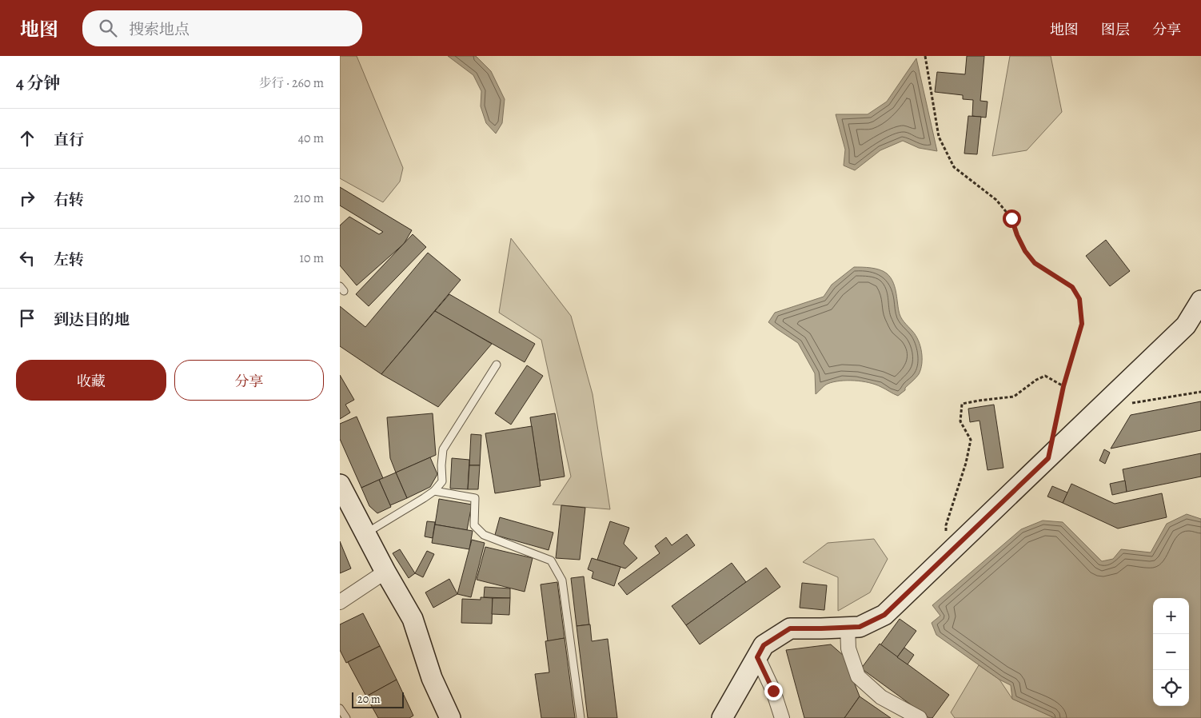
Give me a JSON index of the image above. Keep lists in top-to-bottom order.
{
  "scale_bar": "20 m",
  "page": {
    "header": "地图",
    "search": "搜索地点",
    "nav": ["地图", "图层", "分享"],
    "heading": ["4 分钟", "步行 · 260 m"],
    "list": [
      ["直行", "40 m"],
      ["右转", "210 m"],
      ["左转", "10 m"],
      "到达目的地"
    ],
    "buttons": ["收藏", "分享"],
    "map_buttons": ["+", "−"],
    "scale": "20 m"
  }
}
